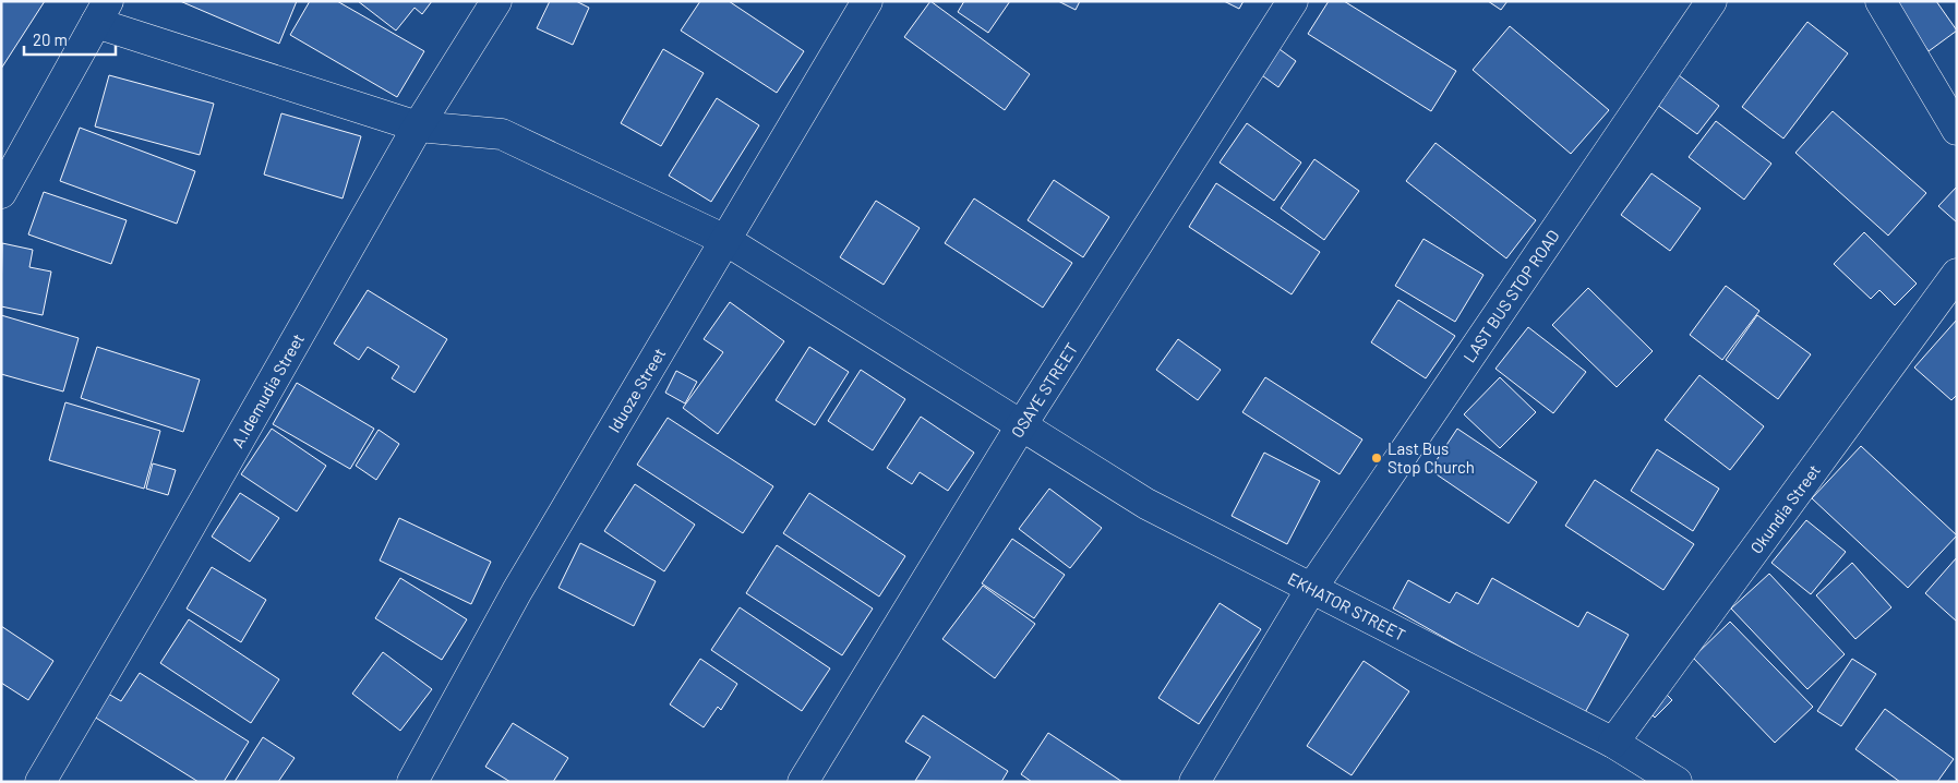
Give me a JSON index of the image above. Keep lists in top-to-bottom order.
{
  "streets": {
    "street": [
      "LAST BUS STOP ROAD",
      "Iduoze Street",
      "OSAYE STREET",
      "A.Idemudia Street",
      "Okundia Street",
      "EKHATOR STREET"
    ]
  },
  "crossings": [
    ["LAST BUS STOP ROAD", "EKHATOR STREET"],
    ["Iduoze Street", "EKHATOR STREET"],
    ["OSAYE STREET", "EKHATOR STREET"],
    ["A.Idemudia Street", "EKHATOR STREET"],
    ["Okundia Street", "EKHATOR STREET"]
  ],
  "places": ["Last Bus Stop Church"],
  "scale_bar": "20 m"
}
